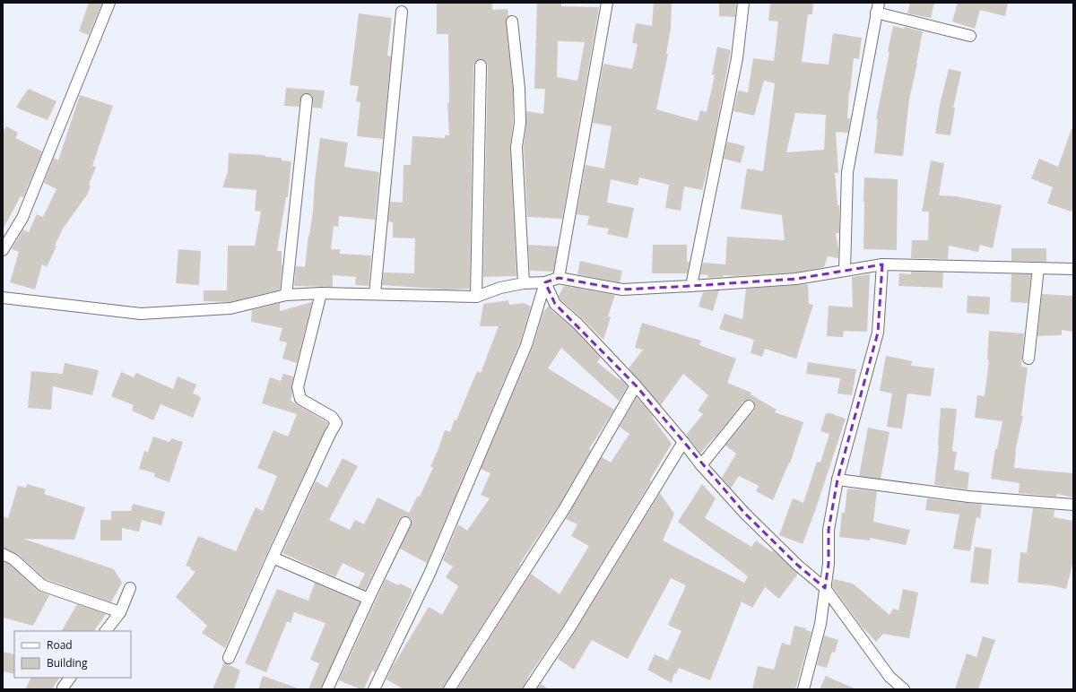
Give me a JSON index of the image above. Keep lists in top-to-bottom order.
{
  "legend": ["Road", "Building"]
}
